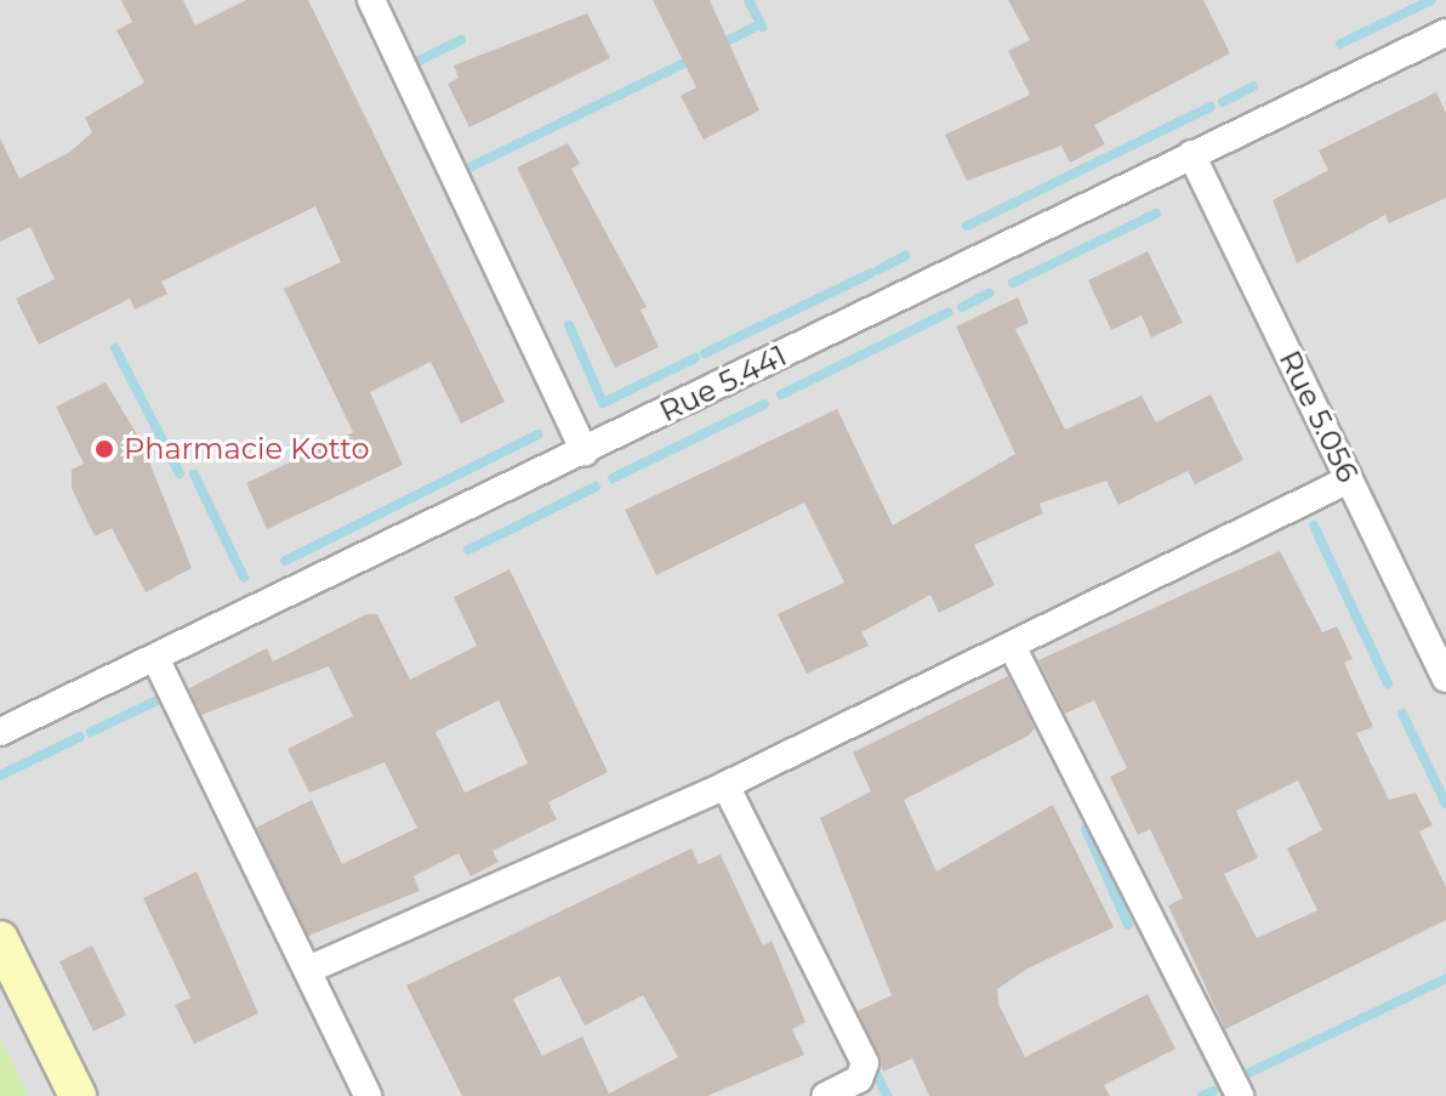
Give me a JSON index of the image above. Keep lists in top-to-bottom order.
{
  "streets": {
    "street": ["Rue 5.441", "Rue 5.056"]
  },
  "crossings": [
    ["Rue 5.441", "Rue 5.056"]
  ],
  "places": ["Pharmacie Kotto"]
}
